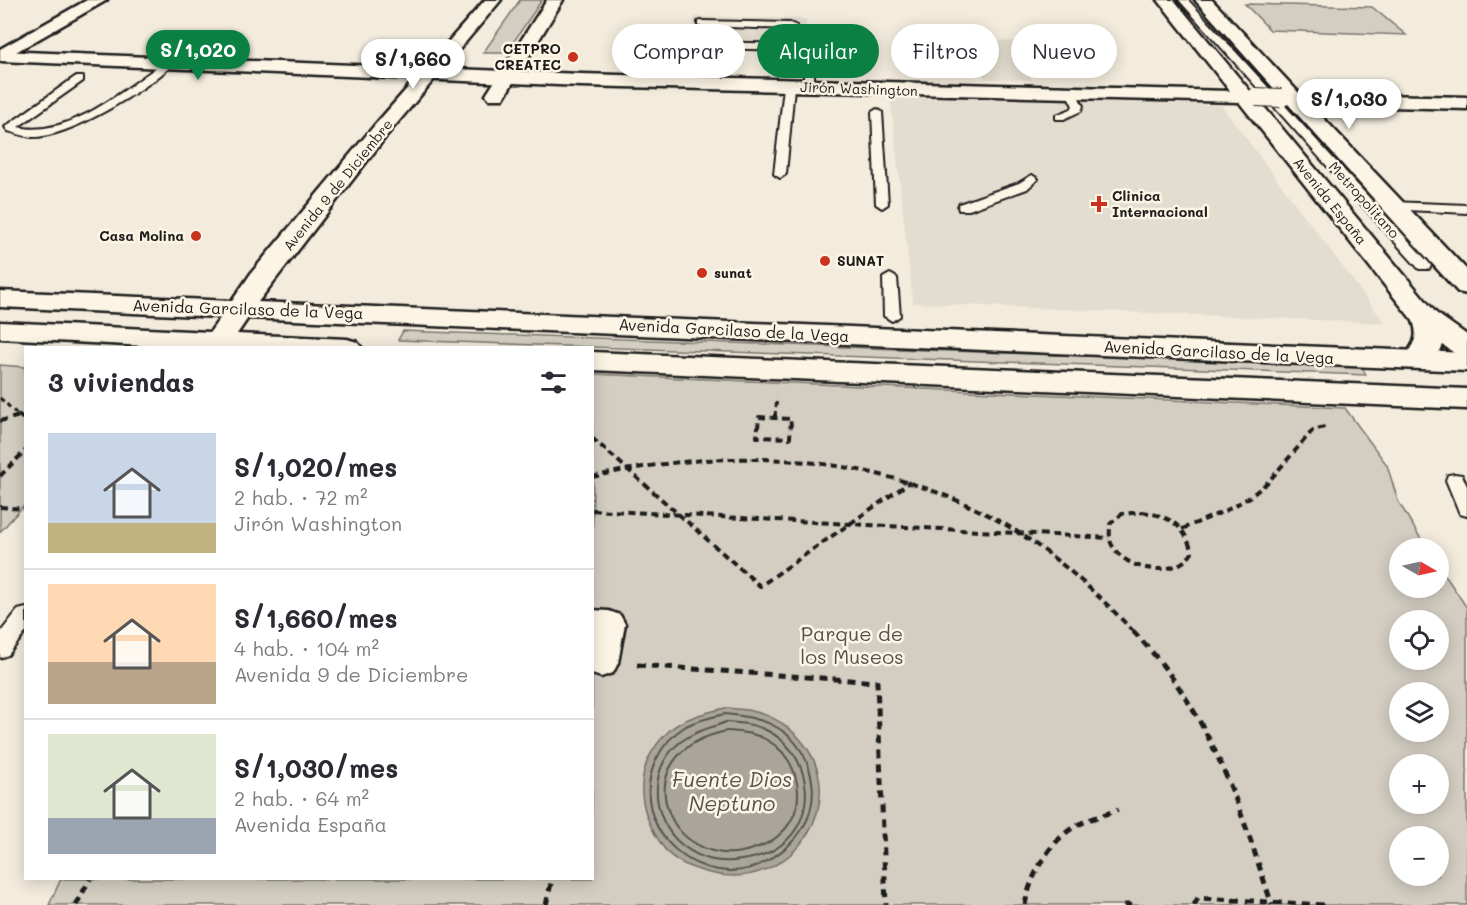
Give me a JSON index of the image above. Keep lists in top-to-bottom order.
{
  "streets": {
    "main road": [
      "Jirón Washington",
      "Avenida 9 de Diciembre",
      "Avenida España",
      "Avenida Garcilaso de la Vega"
    ],
    "lane": ["Metropolitano"]
  },
  "crossings": [
    ["Jirón Washington", "Avenida 9 de Diciembre"],
    ["Jirón Washington", "Avenida España"],
    ["Avenida 9 de Diciembre", "Avenida Garcilaso de la Vega"],
    ["Avenida España", "Avenida Garcilaso de la Vega"]
  ],
  "water": ["Fuente Dios Neptuno"],
  "parks": ["Parque de los Museos"],
  "places": {
    "other": [
      "CETPRO CREATEC",
      "Casa Molina",
      "SUNAT",
      "sunat"
    ],
    "health": ["Clinica Internacional"]
  },
  "north": "right",
  "page": {
    "chip": [
      "Comprar",
      "Alquilar",
      "Filtros",
      "Nuevo"
    ],
    "price": ["S/1,020", "S/1,660", "S/1,030"],
    "heading": "3 viviendas",
    "list": [
      {
        "name": "S/1,020/mes",
        "note": "2 hab. · 72 m² · Jirón Washington"
      },
      {
        "name": "S/1,660/mes",
        "note": "4 hab. · 104 m² · Avenida 9 de Diciembre"
      },
      {
        "name": "S/1,030/mes",
        "note": "2 hab. · 64 m² · Avenida España"
      }
    ],
    "map_buttons": ["+", "−"]
  }
}
